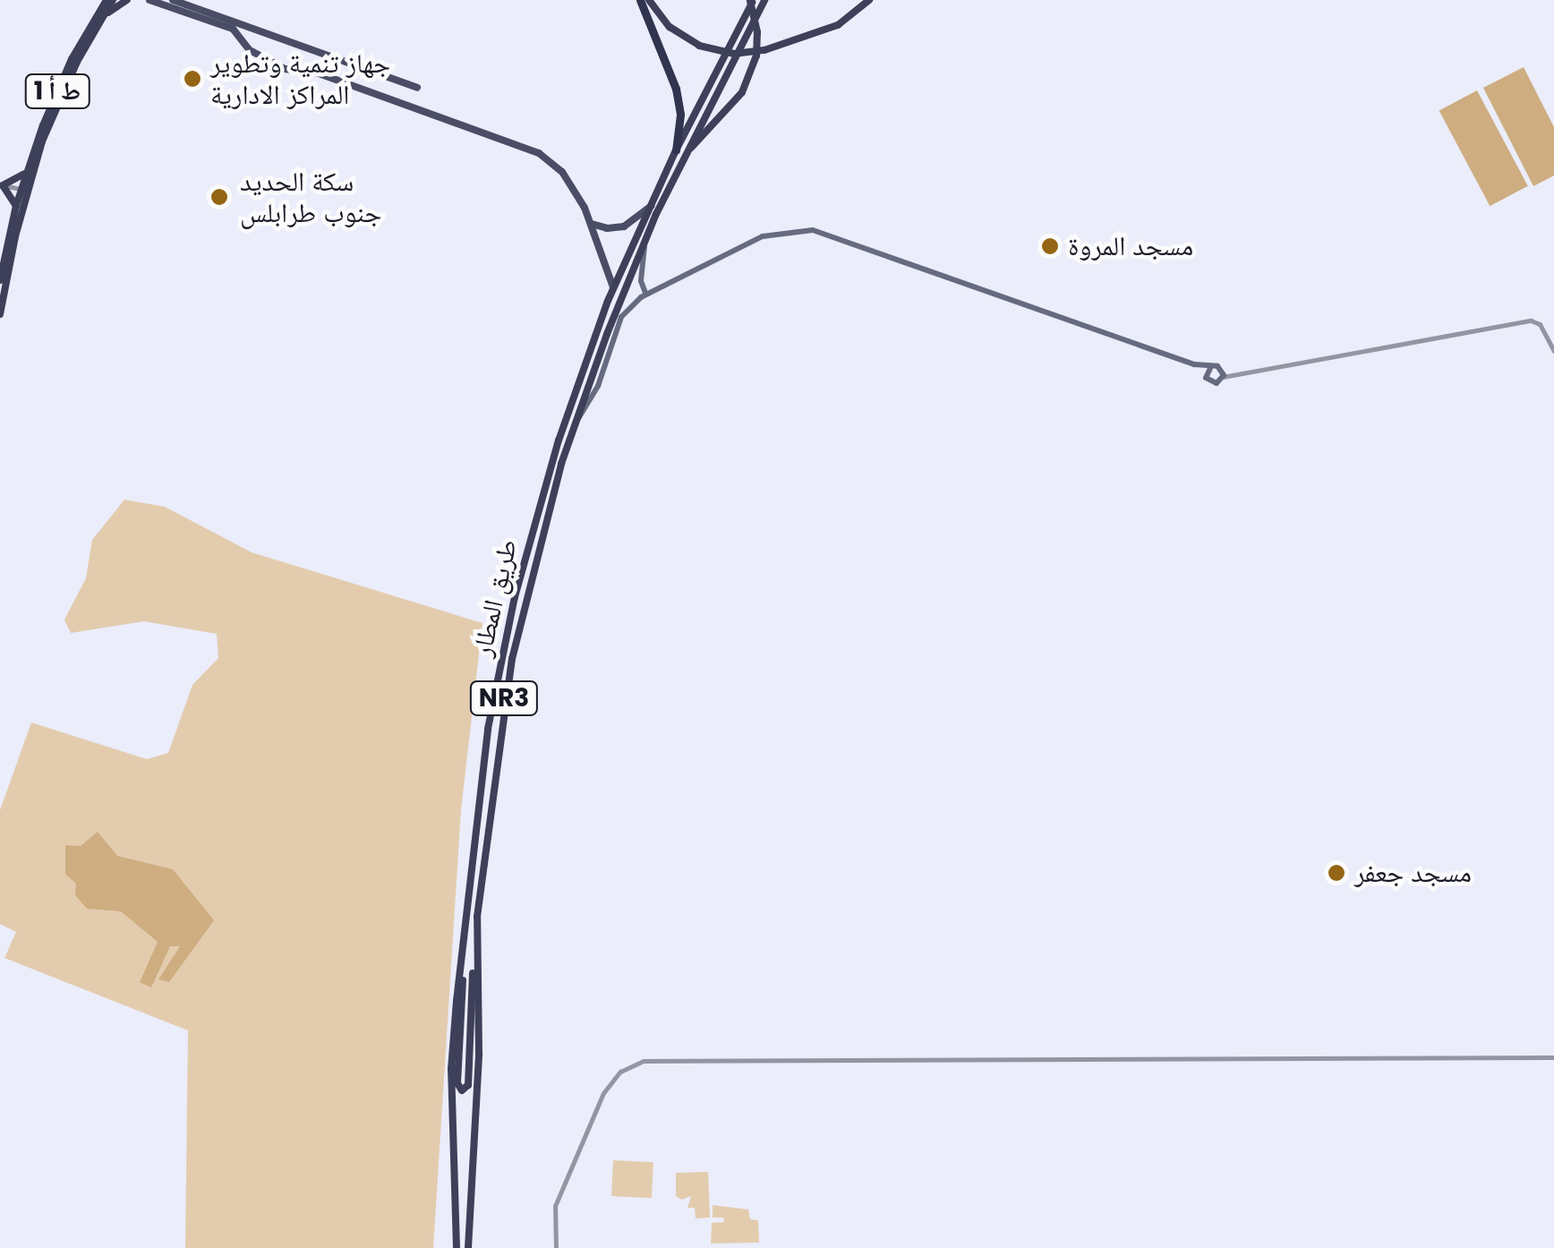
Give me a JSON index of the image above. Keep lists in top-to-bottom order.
{
  "streets": {
    "highway": ["ط أ 1", "طريق المطار", "NR3"]
  },
  "places": [
    "جهاز تنمية وتطوير المراكز الادارية",
    "سكة الحديد جنوب طرابلس",
    "مسجد المروة",
    "مسجد جعفر"
  ]
}
